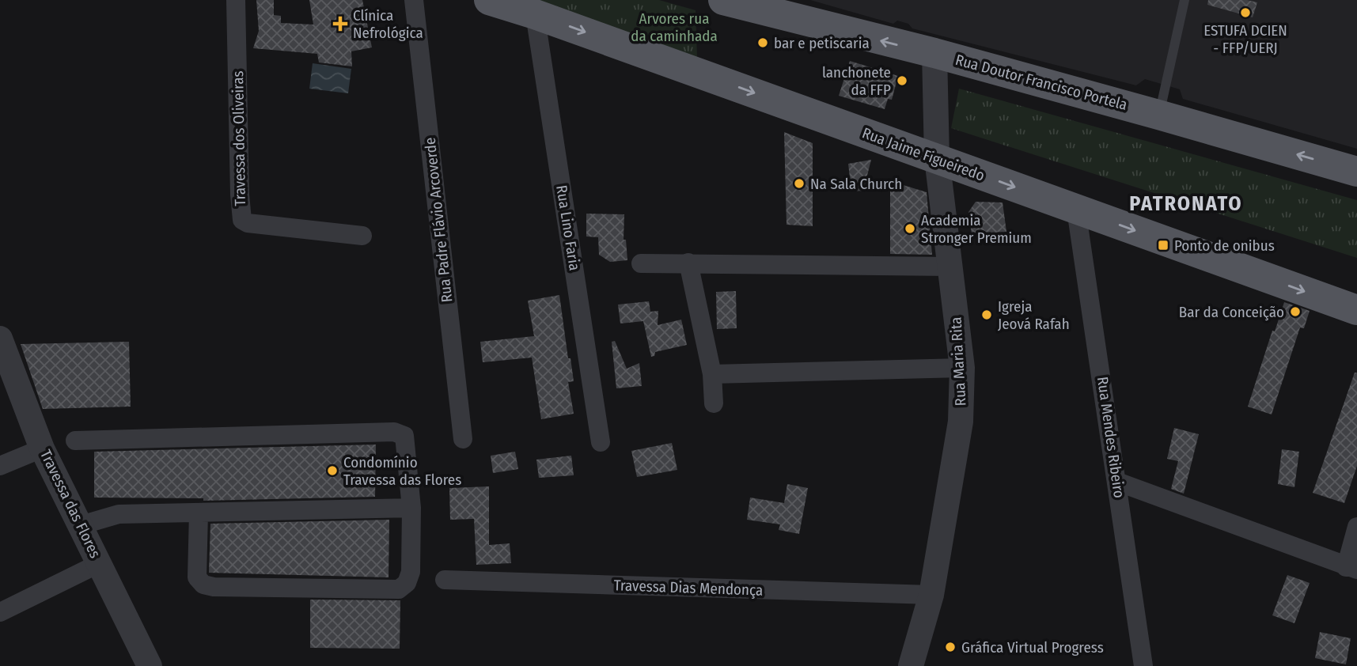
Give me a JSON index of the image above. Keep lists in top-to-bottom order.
{
  "streets": {
    "main road": ["Rua Doutor Francisco Portela", "Rua Jaime Figueiredo"],
    "street": [
      "Travessa dos Oliveiras",
      "Rua Padre Flávio Arcoverde",
      "Rua Lino Faria",
      "Rua Maria Rita",
      "Rua Mendes Ribeiro",
      "Travessa das Flores",
      "Travessa Dias Mendonça"
    ]
  },
  "crossings": [
    ["Rua Doutor Francisco Portela", "Rua Maria Rita"],
    ["Rua Jaime Figueiredo", "Rua Lino Faria"],
    ["Rua Jaime Figueiredo", "Rua Maria Rita"],
    ["Rua Jaime Figueiredo", "Rua Mendes Ribeiro"],
    ["Rua Maria Rita", "Travessa Dias Mendonça"]
  ],
  "one_way": ["Rua Doutor Francisco Portela", "Rua Jaime Figueiredo"],
  "districts": ["PATRONATO"],
  "parks": ["Arvores rua da caminhada"],
  "places": {
    "other": [
      "ESTUFA DCIEN - FFP/UERJ",
      "bar e petiscaria",
      "lanchonete da FFP",
      "Na Sala Church",
      "Academia Stronger Premium",
      "Bar da Conceição",
      "Igreja Jeová Rafah",
      "Condomínio Travessa das Flores",
      "Gráfica Virtual Progress"
    ],
    "health": ["Clínica Nefrológica"],
    "transit": ["Ponto de onibus"]
  }
}
